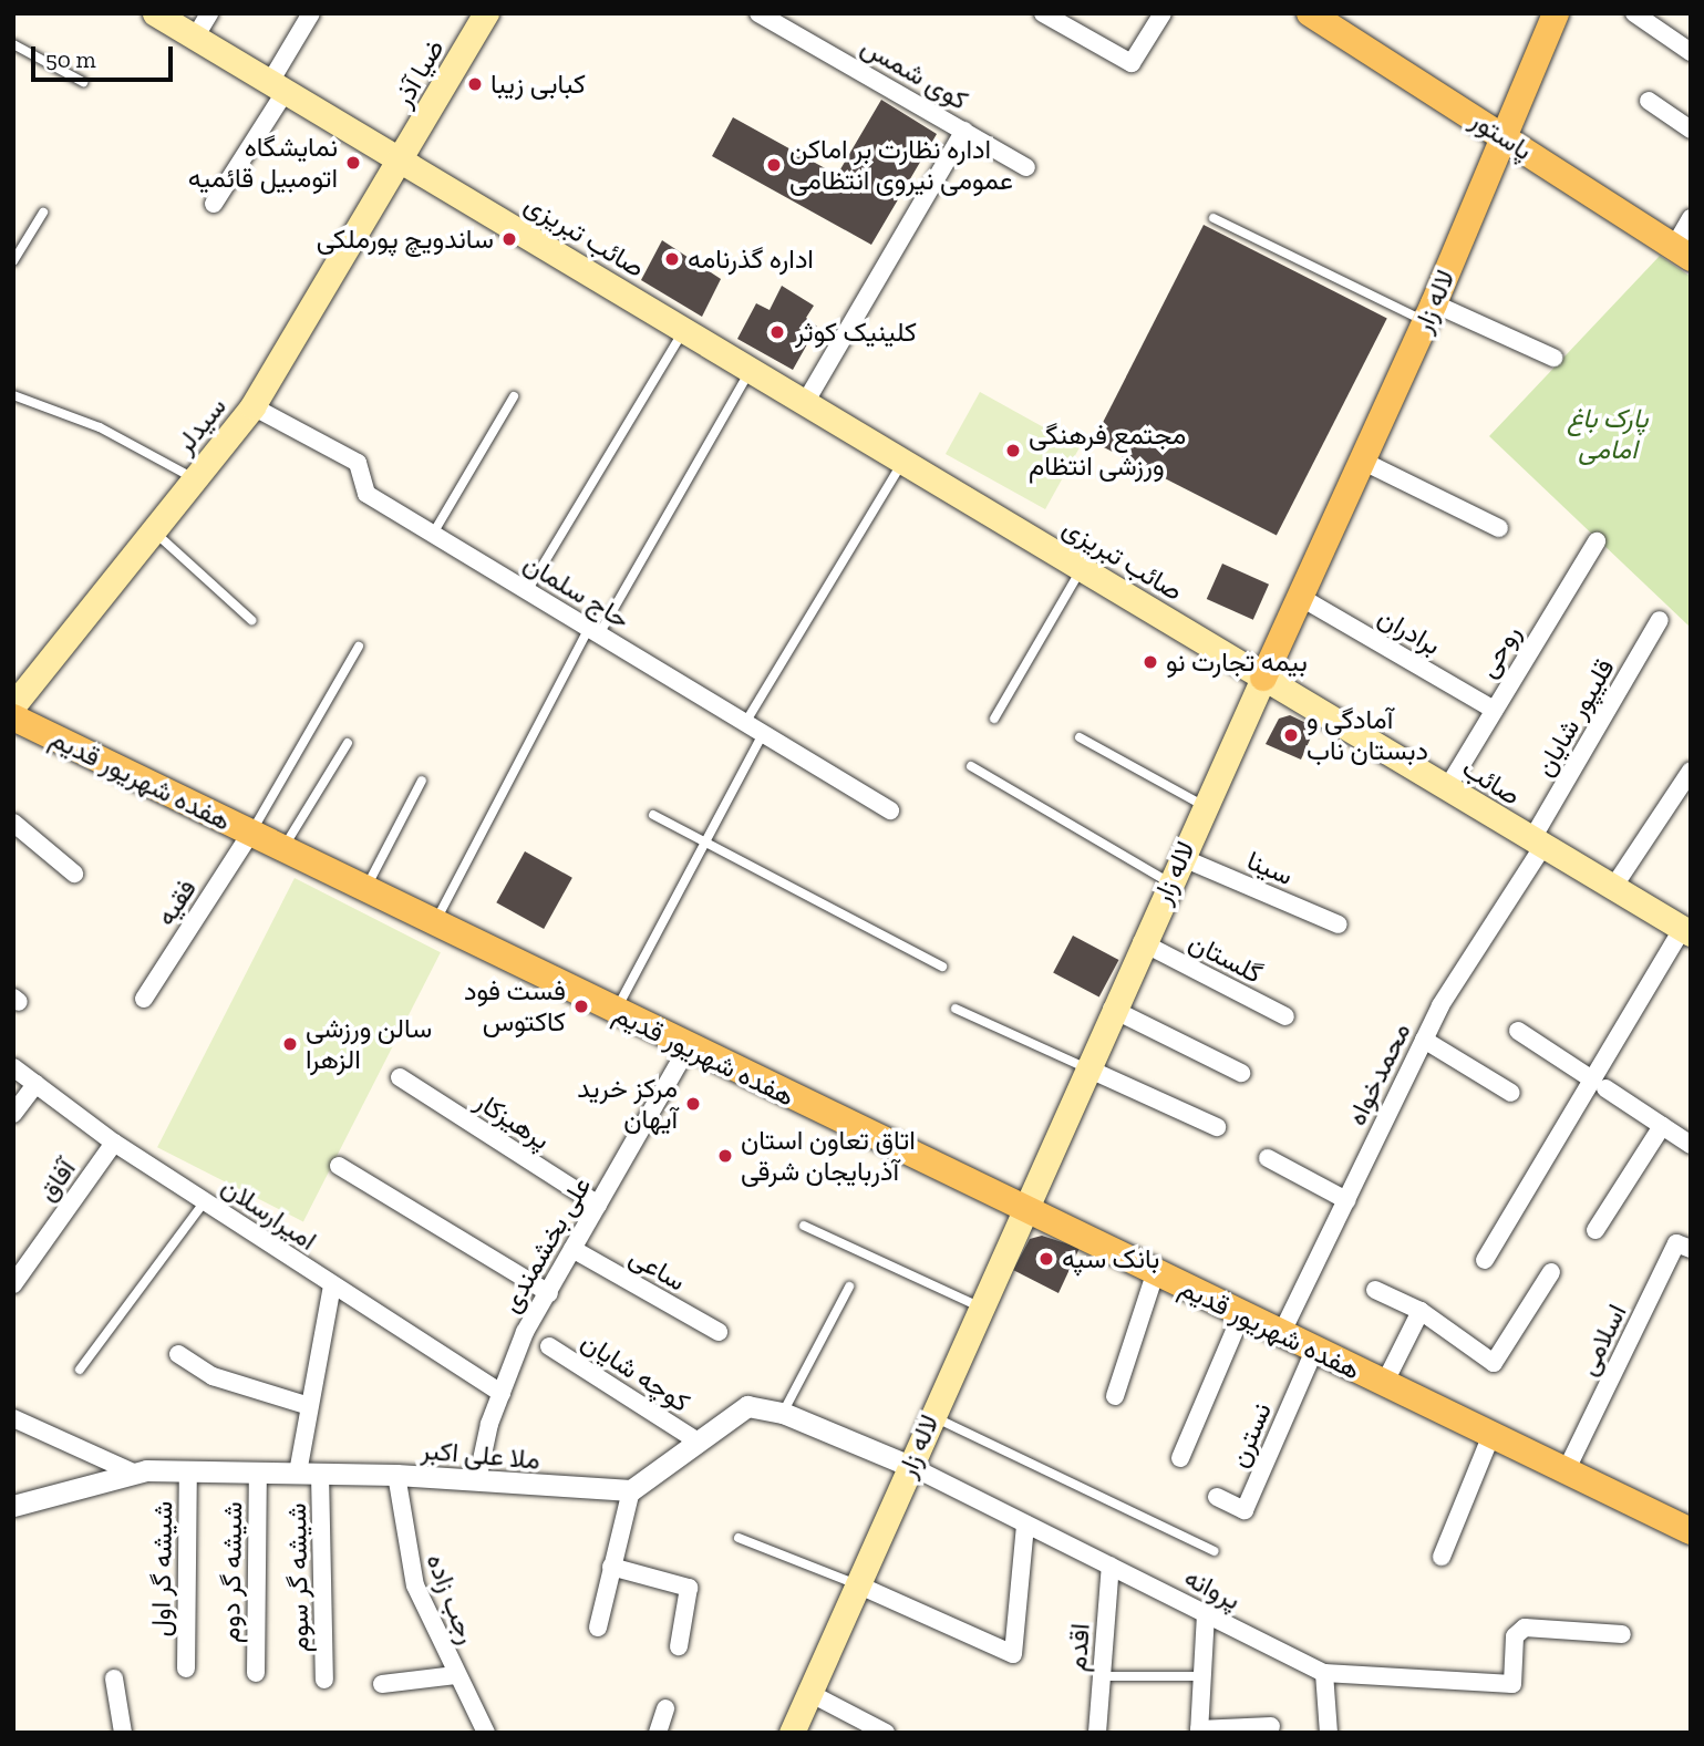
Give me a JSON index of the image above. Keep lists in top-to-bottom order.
{
  "streets": {
    "main road": [
      "ضیا آذر",
      "پاستور",
      "صائب تبریزی",
      "لاله زار",
      "سیدلر",
      "هفده شهریور قدیم",
      "صائب"
    ],
    "street": [
      "کوی شمس",
      "حاج سلمان",
      "برادران",
      "روحی",
      "قلیپور شایان",
      "سینا",
      "فقیه",
      "گلستان",
      "محمدخواه",
      "پرهیزکار",
      "آفاق",
      "امیرارسلان",
      "علی بخشمندی",
      "ساعی",
      "اسلامی",
      "کوچه شایان",
      "نسترن",
      "ملا علی اکبر",
      "شیشه گر اول",
      "شیشه گر دوم",
      "شیشه گر سوم",
      "پروانه",
      "رجب زاده",
      "اقدم"
    ]
  },
  "crossings": [
    ["ضیا آذر", "صائب تبریزی"],
    ["ضیا آذر", "سیدلر"],
    ["کوی شمس", "صائب تبریزی"],
    ["پاستور", "لاله زار"],
    ["صائب تبریزی", "لاله زار"],
    ["صائب تبریزی", "سیدلر"],
    ["صائب تبریزی", "صائب"],
    ["لاله زار", "برادران"],
    ["لاله زار", "هفده شهریور قدیم"],
    ["لاله زار", "صائب"],
    ["لاله زار", "سینا"],
    ["لاله زار", "گلستان"],
    ["لاله زار", "پروانه"],
    ["سیدلر", "حاج سلمان"],
    ["برادران", "روحی"],
    ["روحی", "صائب"],
    ["قلیپور شایان", "صائب"],
    ["قلیپور شایان", "محمدخواه"],
    ["هفده شهریور قدیم", "فقیه"],
    ["هفده شهریور قدیم", "محمدخواه"],
    ["هفده شهریور قدیم", "علی بخشمندی"],
    ["هفده شهریور قدیم", "اسلامی"],
    ["هفده شهریور قدیم", "نسترن"],
    ["صائب", "محمدخواه"],
    ["پرهیزکار", "علی بخشمندی"],
    ["آفاق", "امیرارسلان"],
    ["امیرارسلان", "علی بخشمندی"],
    ["علی بخشمندی", "ساعی"],
    ["علی بخشمندی", "ملا علی اکبر"],
    ["ملا علی اکبر", "شیشه گر اول"],
    ["ملا علی اکبر", "شیشه گر دوم"],
    ["ملا علی اکبر", "شیشه گر سوم"],
    ["ملا علی اکبر", "رجب زاده"],
    ["پروانه", "اقدم"]
  ],
  "parks": ["پارک باغ امامی"],
  "places": [
    "کبابی زیبا",
    "نمایشگاه اتومبیل قائمیه",
    "اداره نظارت بر اماکن عمومی نیروی انتظامی",
    "ساندویچ پورملکی",
    "اداره گذرنامه",
    "کلینیک کوثر",
    "مجتمع فرهنگی ورزشی انتظام",
    "بیمه تجارت نو",
    "آمادگی و دبستان ناب",
    "فست فود کاکتوس",
    "سالن ورزشی الزهرا",
    "مرکز خرید آیهان",
    "اتاق تعاون استان آذربایجان شرقی",
    "بانک سپه"
  ],
  "scale_bar": "50 m"
}
